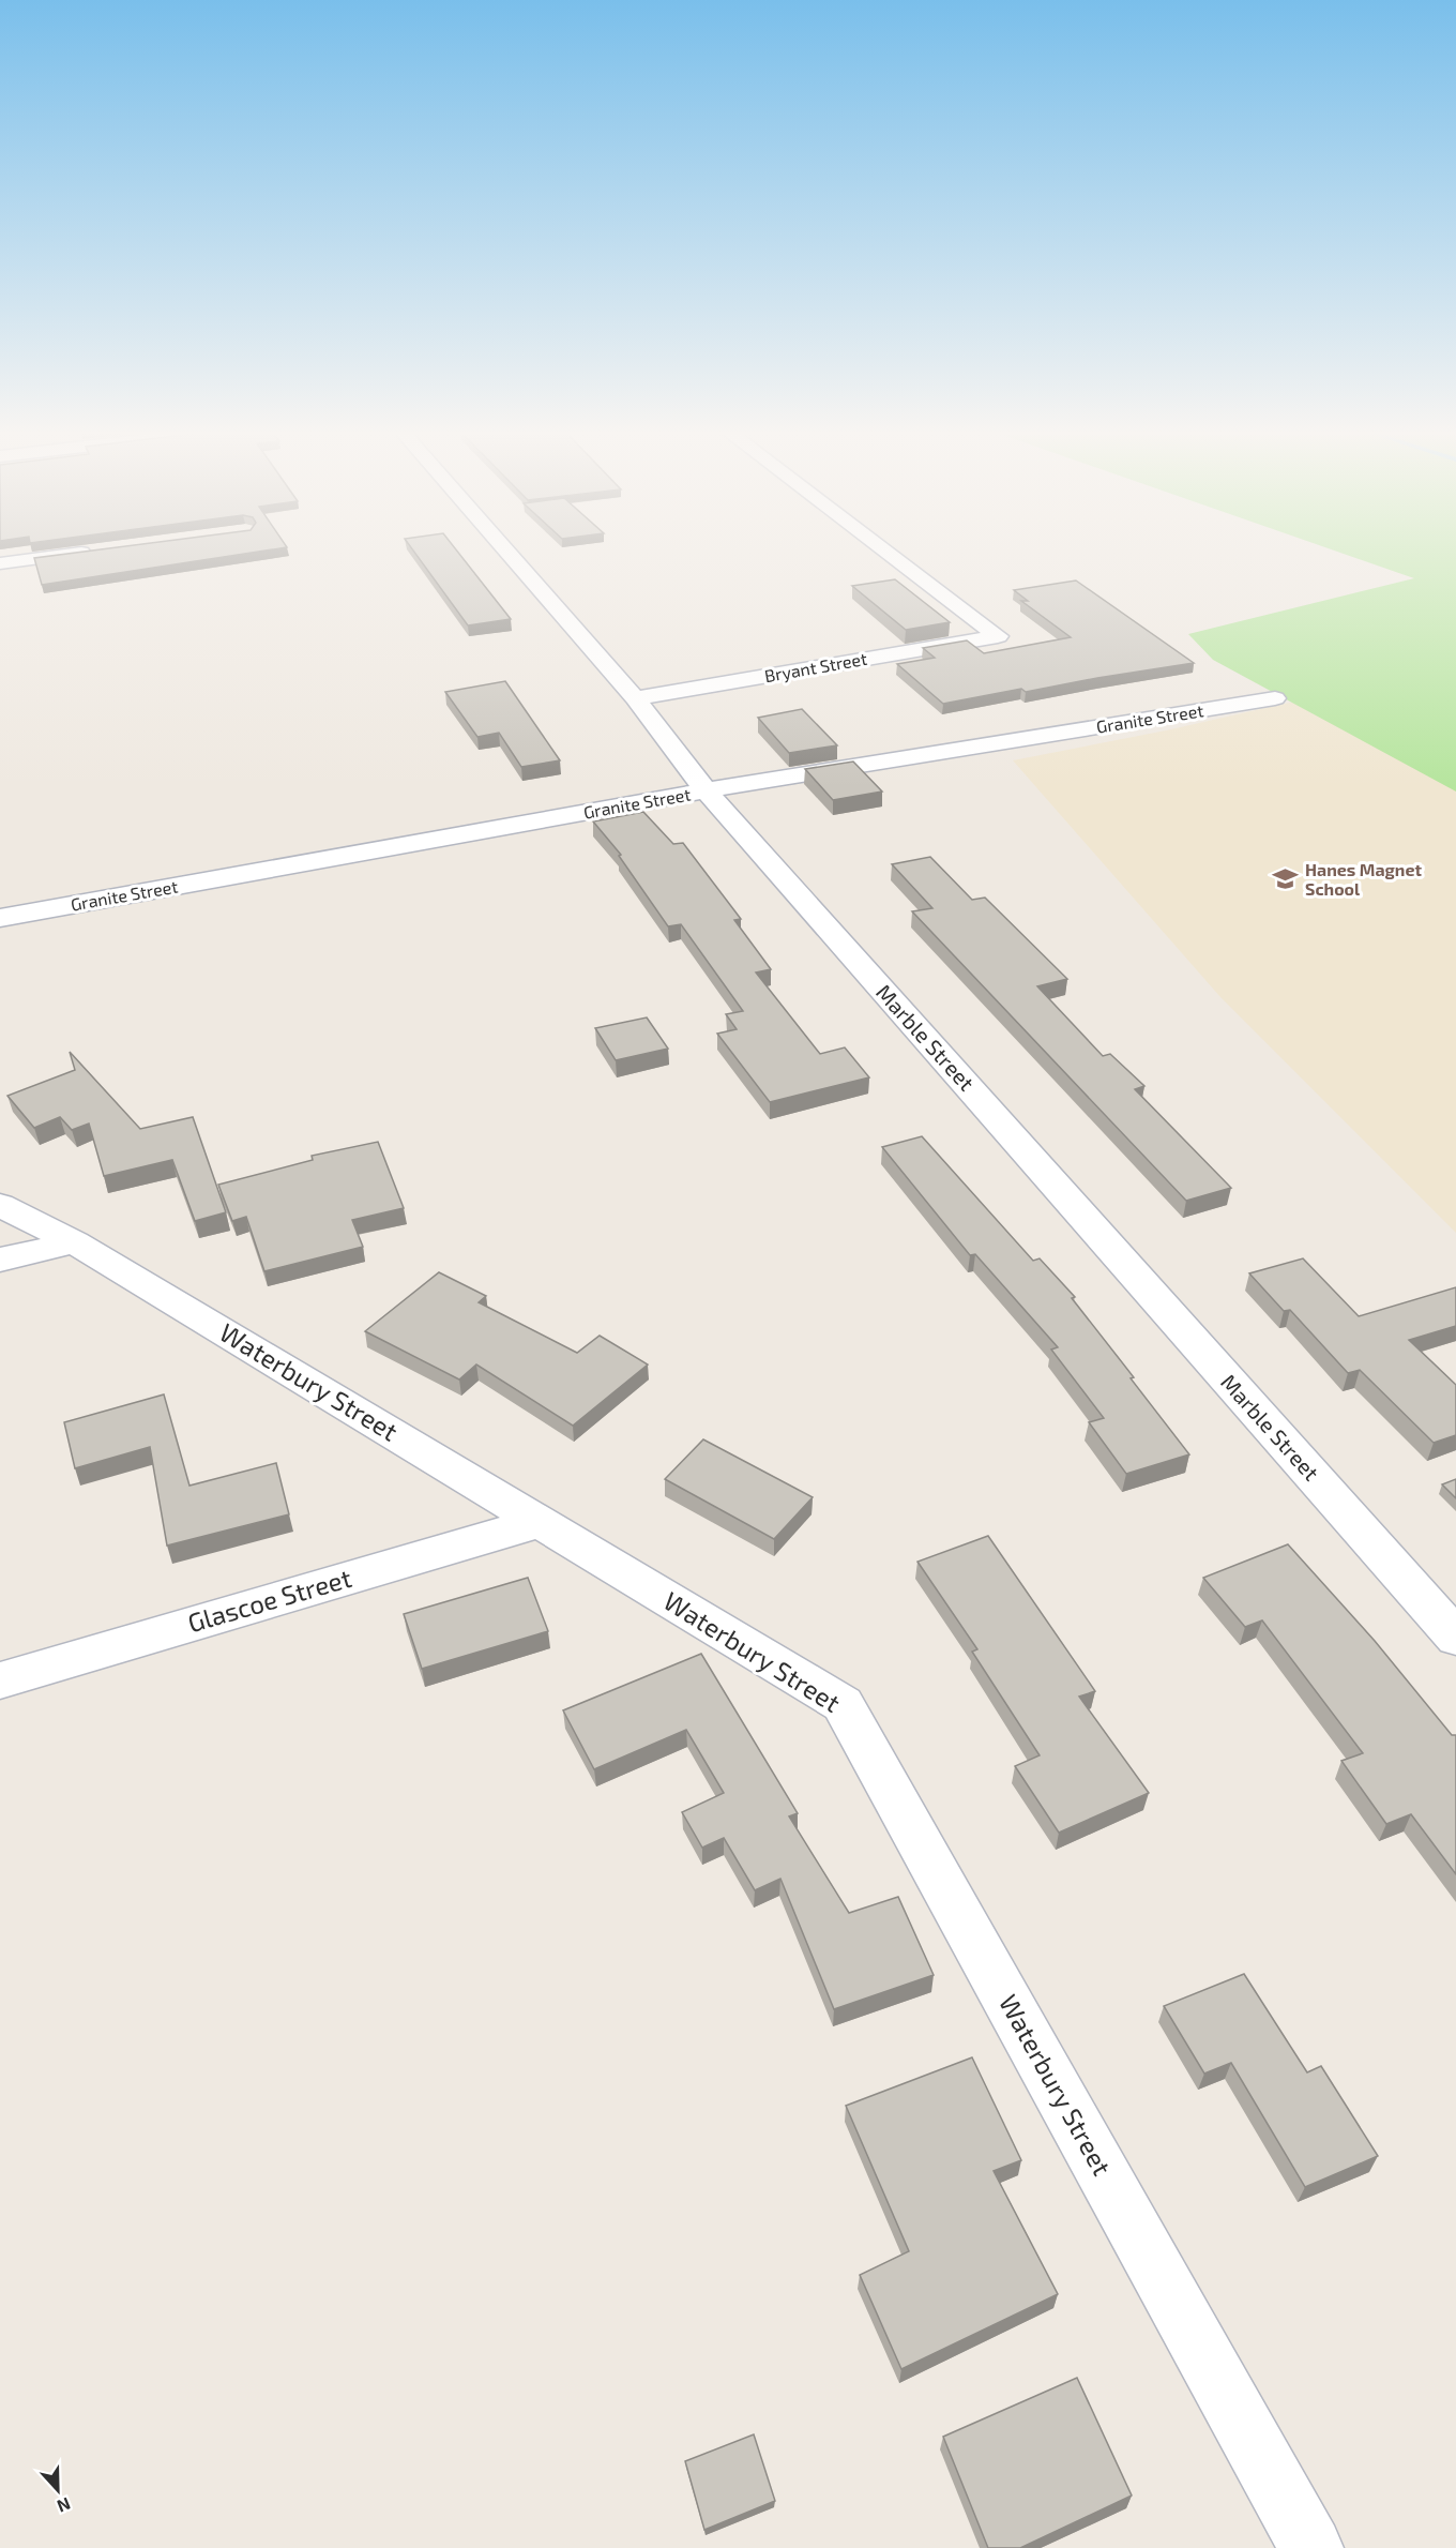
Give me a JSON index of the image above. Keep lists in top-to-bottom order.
{
  "streets": {
    "street": [
      "Bryant Street",
      "Granite Street",
      "Marble Street",
      "Waterbury Street",
      "Glascoe Street"
    ]
  },
  "crossings": [
    ["Bryant Street", "Marble Street"],
    ["Granite Street", "Marble Street"],
    ["Waterbury Street", "Glascoe Street"]
  ],
  "places": {
    "school or university": ["Hanes Magnet School"]
  },
  "north": "bottom"
}
